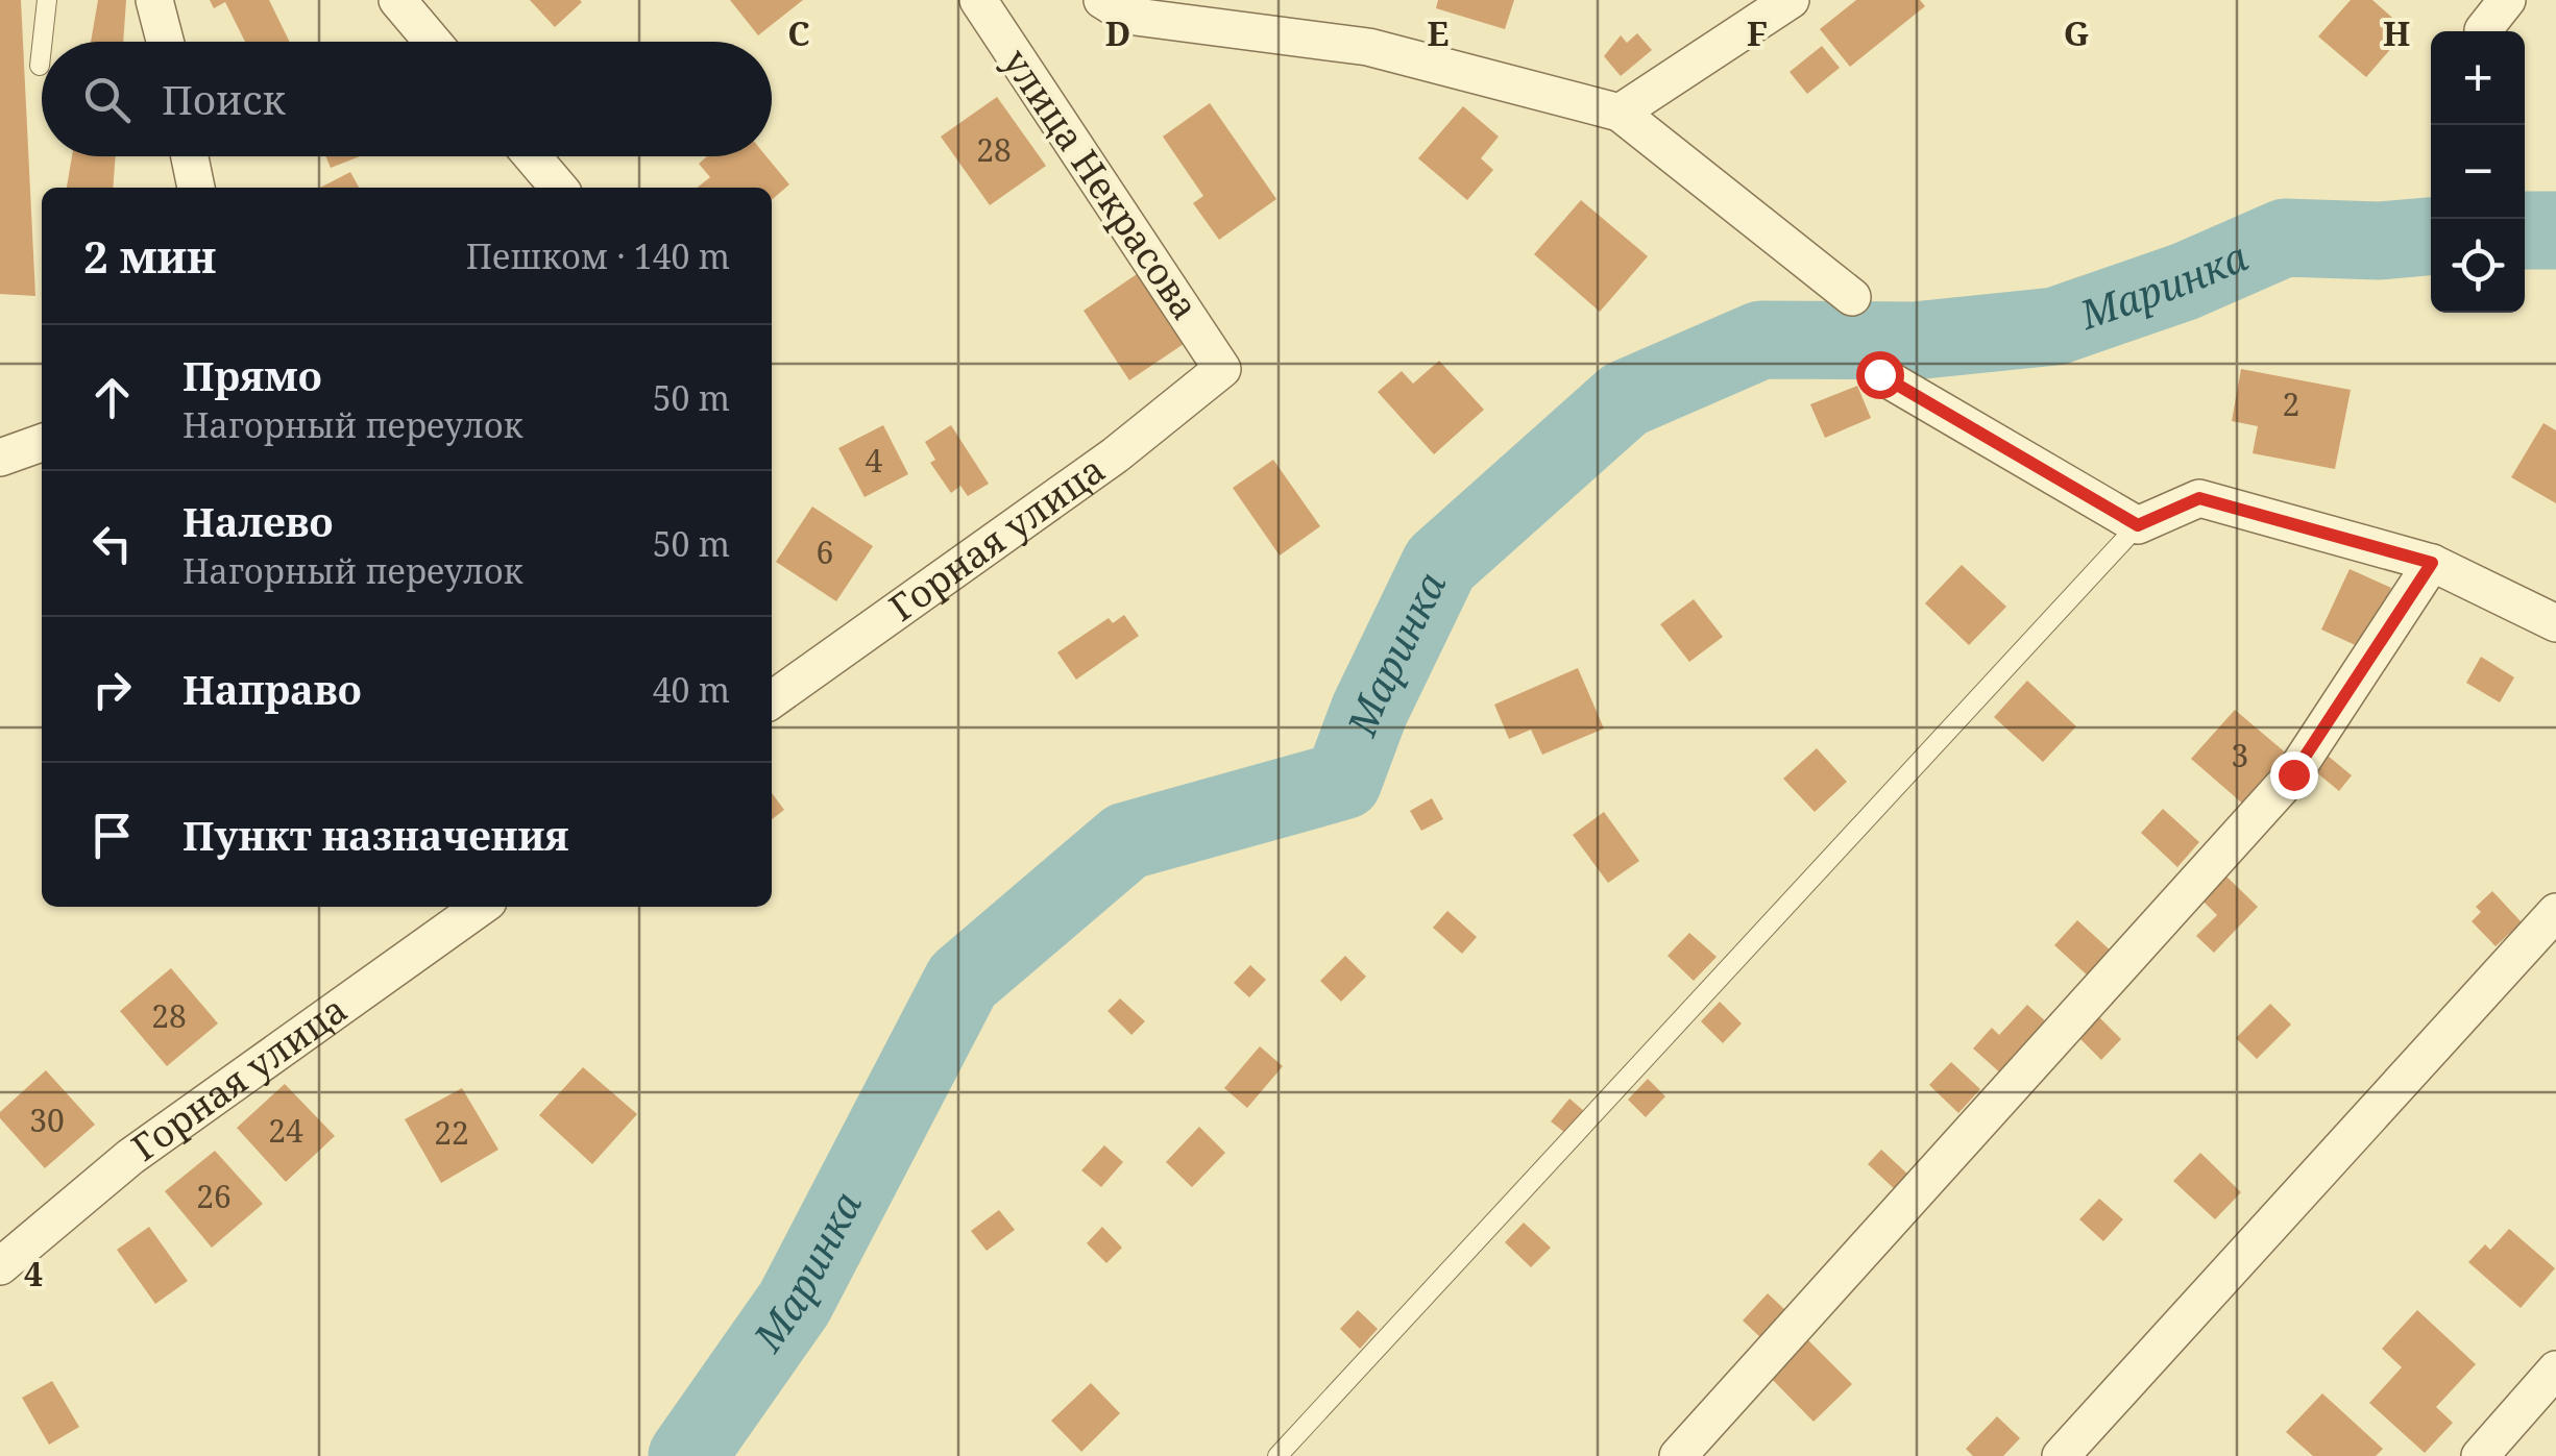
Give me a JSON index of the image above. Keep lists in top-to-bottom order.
{
  "streets": {
    "street": ["улица Некрасова", "Горная улица"]
  },
  "crossings": [
    ["улица Некрасова", "Горная улица"]
  ],
  "water": ["Маринка"],
  "house_numbers": [
    "28",
    "2",
    "4",
    "6",
    "3",
    "28",
    "30",
    "24",
    "22",
    "26"
  ],
  "page": {
    "map_buttons": ["+", "−"],
    "search": "Поиск",
    "heading": ["2 мин", "Пешком · 140 m"],
    "list": [
      ["Прямо", "Нагорный переулок", "50 m"],
      ["Налево", "Нагорный переулок", "50 m"],
      ["Направо", "40 m"],
      "Пункт назначения"
    ]
  },
  "grid": {
    "columns": [
      "C",
      "D",
      "E",
      "F",
      "G",
      "H"
    ],
    "rows": ["4"]
  }
}
